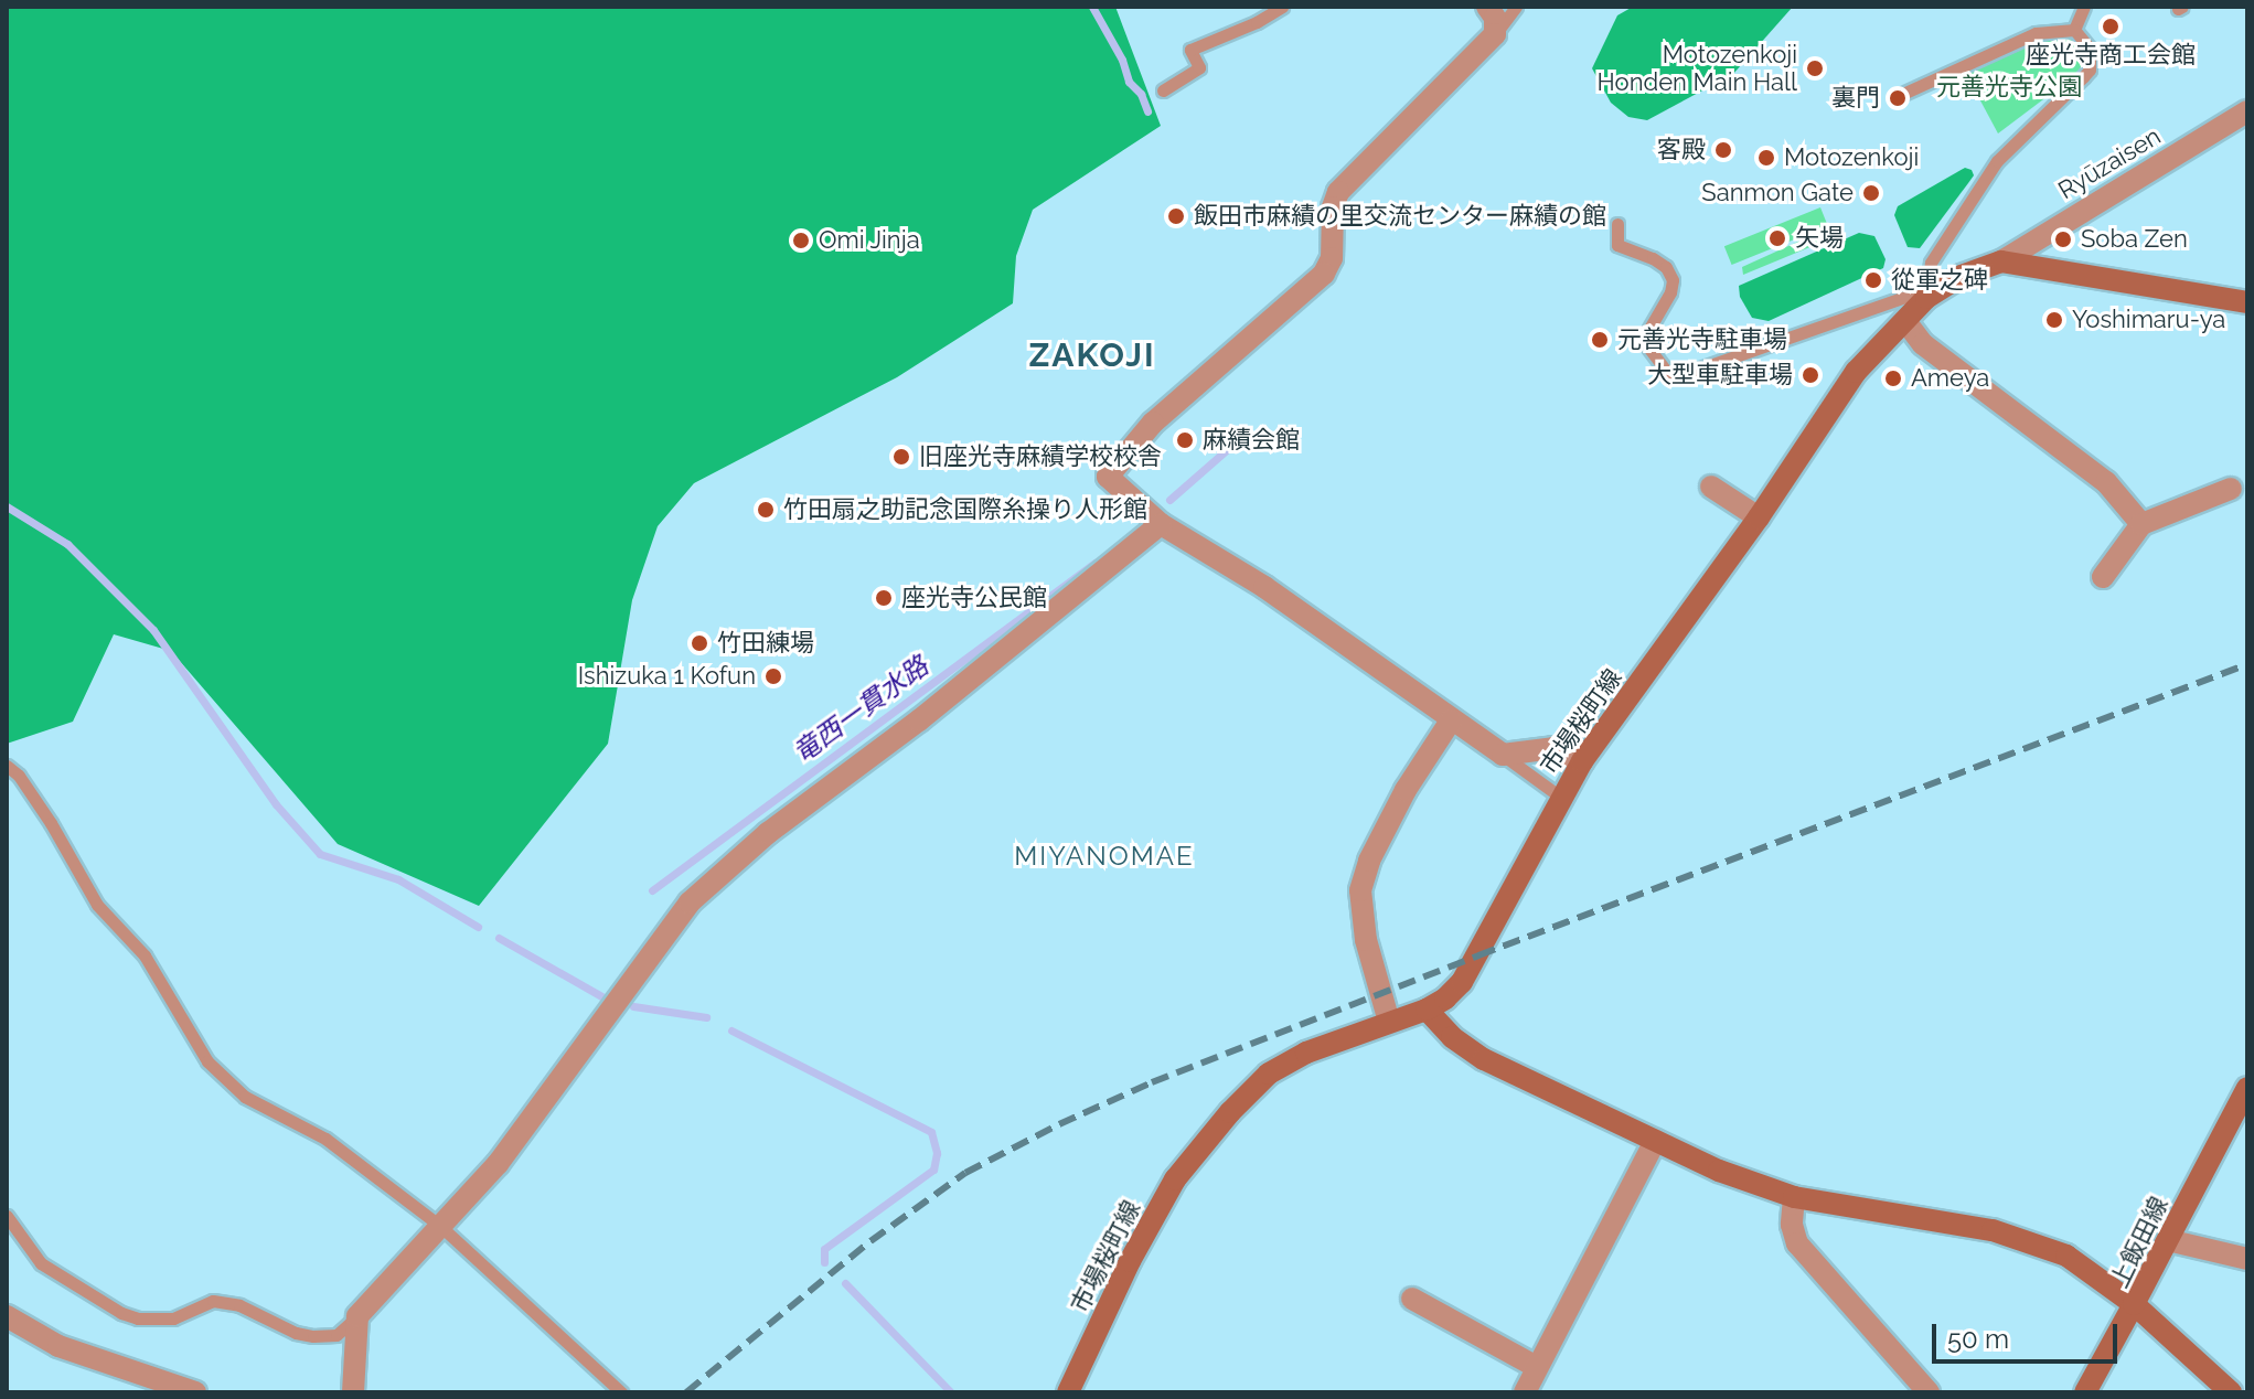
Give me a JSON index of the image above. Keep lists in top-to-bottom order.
{
  "streets": {
    "main road": ["市場桜町線", "上飯田線"],
    "street": ["Ryūzaisen"]
  },
  "crossings": [
    ["Ryūzaisen", "市場桜町線"]
  ],
  "districts": ["ZAKOJI", "MIYANOMAE"],
  "water": ["竜西一貫水路"],
  "parks": ["元善光寺公園"],
  "places": [
    "座光寺商工会館",
    "Motozenkoji Honden Main Hall",
    "裏門",
    "客殿",
    "Motozenkoji",
    "Sanmon Gate",
    "飯田市麻績の里交流センター麻績の館",
    "矢場",
    "Soba Zen",
    "Omi Jinja",
    "從軍之碑",
    "Yoshimaru-ya",
    "元善光寺駐車場",
    "大型車駐車場",
    "Ameya",
    "麻績会館",
    "旧座光寺麻績学校校舎",
    "竹田扇之助記念国際糸操り人形館",
    "座光寺公民館",
    "竹田練場",
    "Ishizuka 1 Kofun"
  ],
  "scale_bar": "50 m"
}
